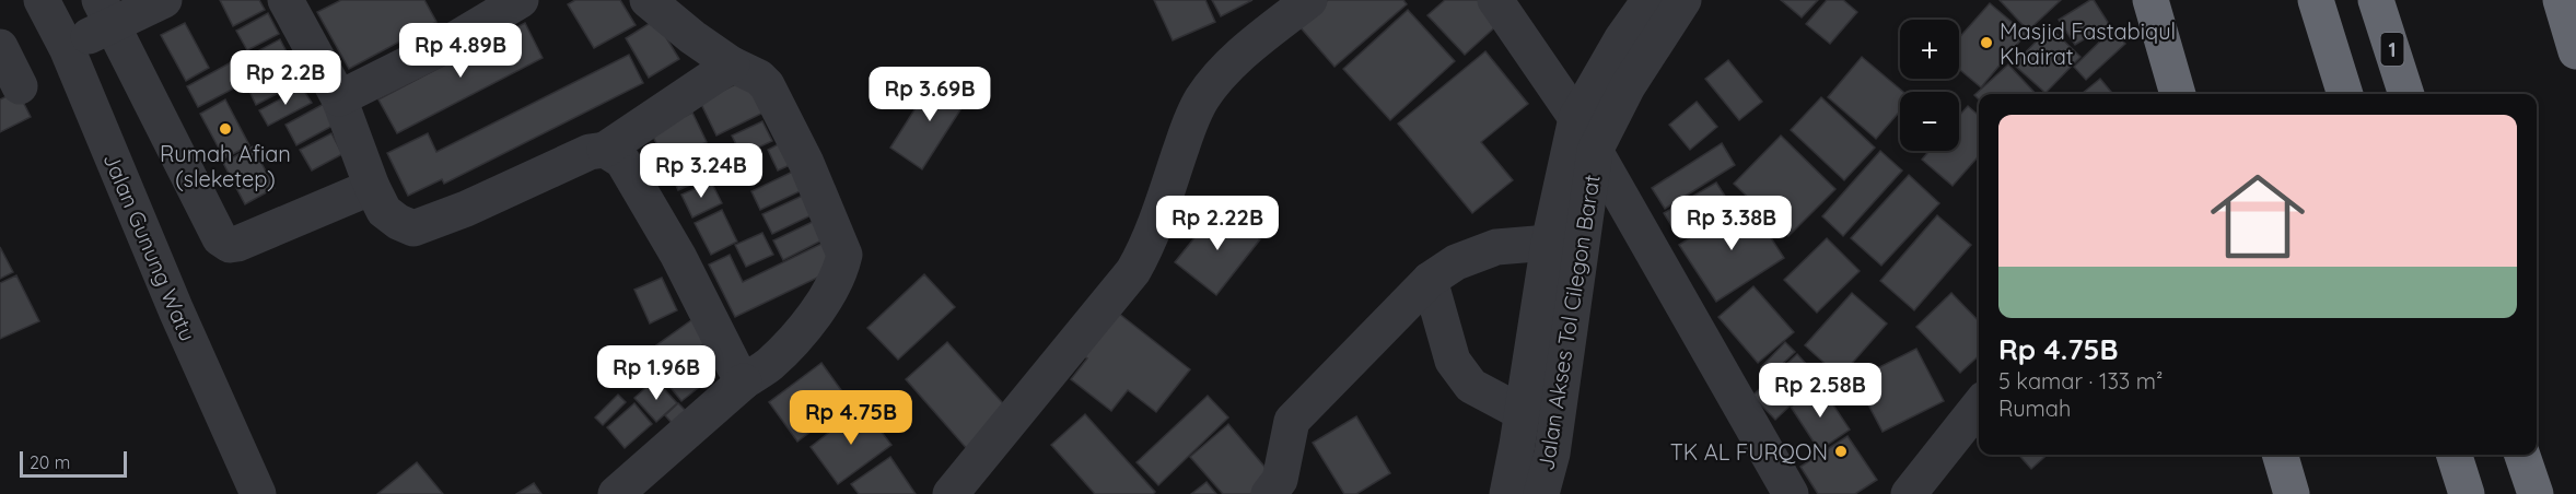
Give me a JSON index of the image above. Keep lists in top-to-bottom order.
{
  "streets": {
    "highway": ["1"],
    "street": ["Jalan Gunung Watu", "Jalan Akses Tol Cilegon Barat"]
  },
  "places": ["Masjid Fastabiqul Khairat", "Rumah Afian (sleketep)", "TK AL FURQON"],
  "scale_bar": "20 m",
  "page": {
    "map_buttons": ["+", "−"],
    "price": [
      "Rp 4.89B",
      "Rp 2.2B",
      "Rp 3.69B",
      "Rp 3.24B",
      "Rp 2.22B",
      "Rp 3.38B",
      "Rp 1.96B",
      "Rp 2.58B",
      "Rp 4.75B"
    ],
    "list": [
      {
        "name": "Rp 4.75B",
        "note": "5 kamar · 133 m² · Rumah"
      }
    ],
    "scale": "20 m"
  }
}
